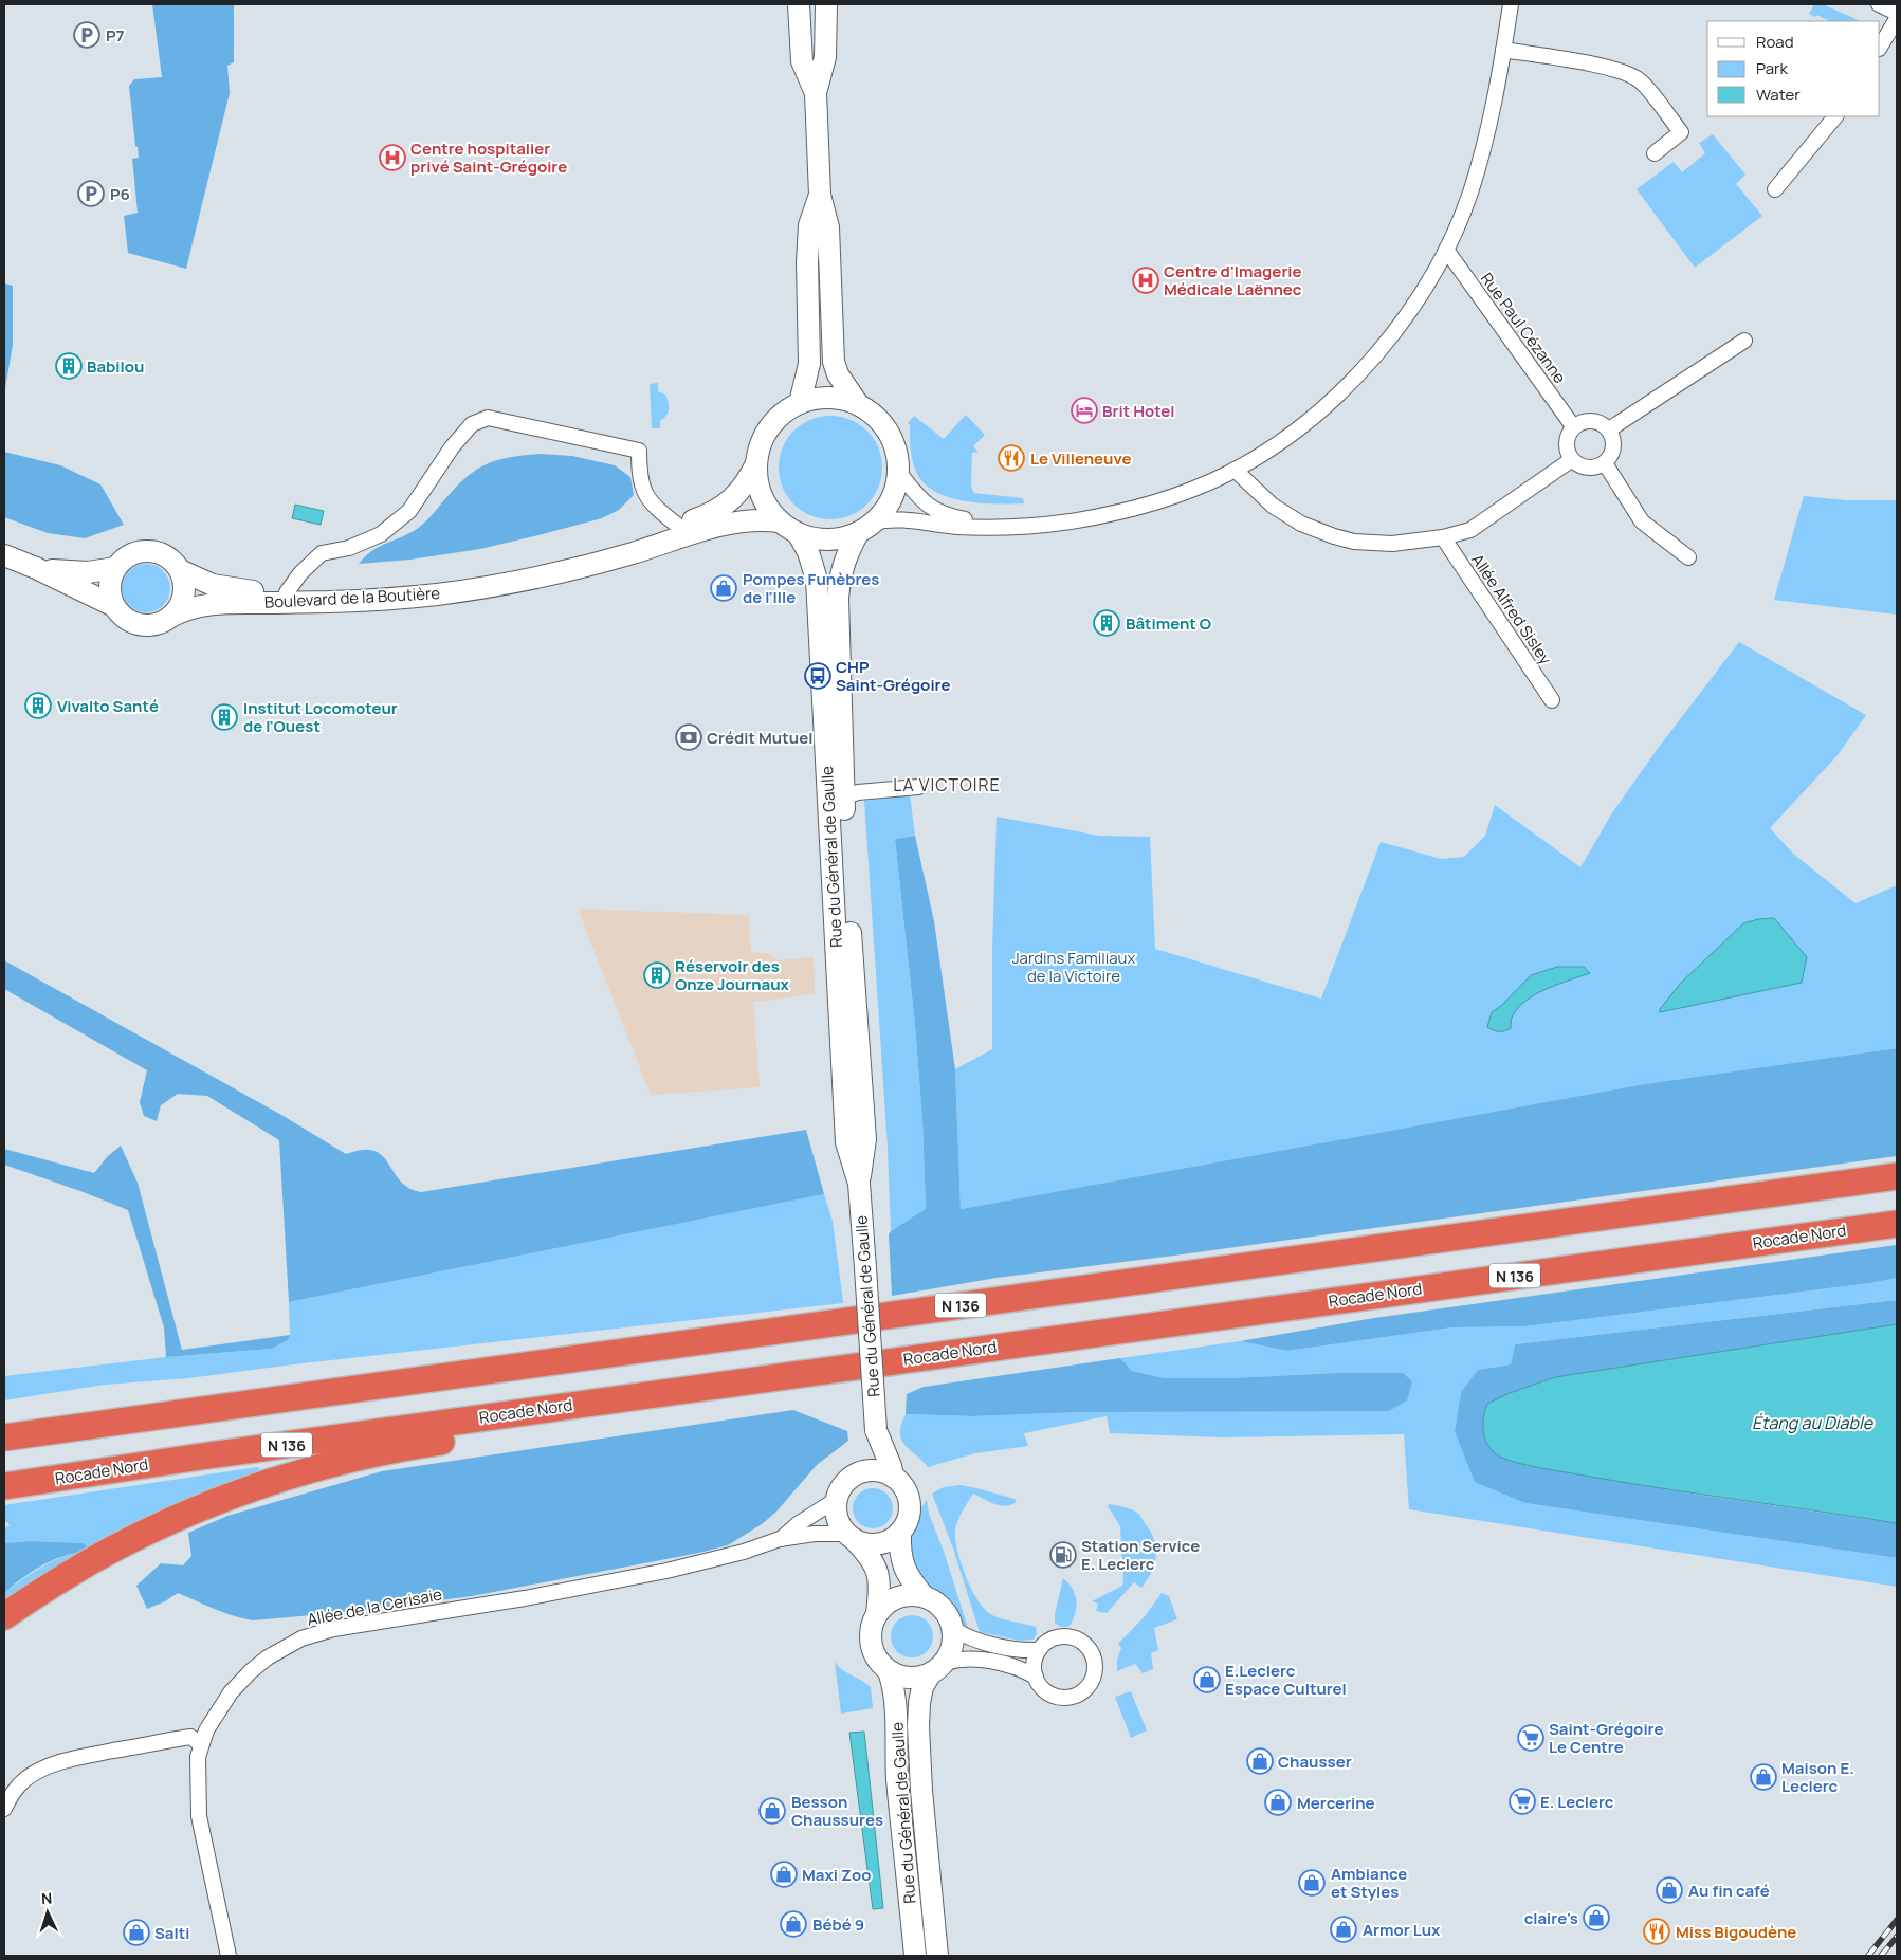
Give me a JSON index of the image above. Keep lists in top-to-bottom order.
{
  "streets": {
    "highway": ["Rocade Nord", "N 136"],
    "main road": ["Boulevard de la Boutière", "Rue du Général de Gaulle"],
    "street": ["Rue Paul Cézanne", "Allée Alfred Sisley", "Allée de la Cerisaie"]
  },
  "crossings": [
    ["Boulevard de la Boutière", "Rue du Général de Gaulle"],
    ["Rue du Général de Gaulle", "Allée de la Cerisaie"]
  ],
  "districts": ["LA VICTOIRE"],
  "water": ["Étang au Diable"],
  "parks": ["Jardins Familiaux de la Victoire"],
  "places": {
    "parking": ["P7", "P6"],
    "hospital": ["Centre hospitalier privé Saint-Grégoire", "Centre d'Imagerie Médicale Laënnec"],
    "building": [
      "Babilou",
      "Bâtiment O",
      "Vivalto Santé",
      "Institut Locomoteur de l'Ouest",
      "Réservoir des Onze Journaux"
    ],
    "hotel": ["Brit Hotel"],
    "restaurant": ["Le Villeneuve", "Miss Bigoudène"],
    "shop": [
      "Pompes Funèbres de l'Ille",
      "E.Leclerc Espace Culturel",
      "Chausser",
      "Maison E. Leclerc",
      "Mercerine",
      "Besson Chaussures",
      "Maxi Zoo",
      "Ambiance et Styles",
      "Au fin café",
      "claire's",
      "Bébé 9",
      "Armor Lux",
      "Salti"
    ],
    "bus stop": ["CHP Saint-Grégoire"],
    "bank": ["Crédit Mutuel"],
    "fuel station": ["Station Service E. Leclerc"],
    "supermarket": ["Saint-Grégoire Le Centre", "E. Leclerc"]
  },
  "legend": ["Road", "Park", "Water"],
  "north": "top"
}
